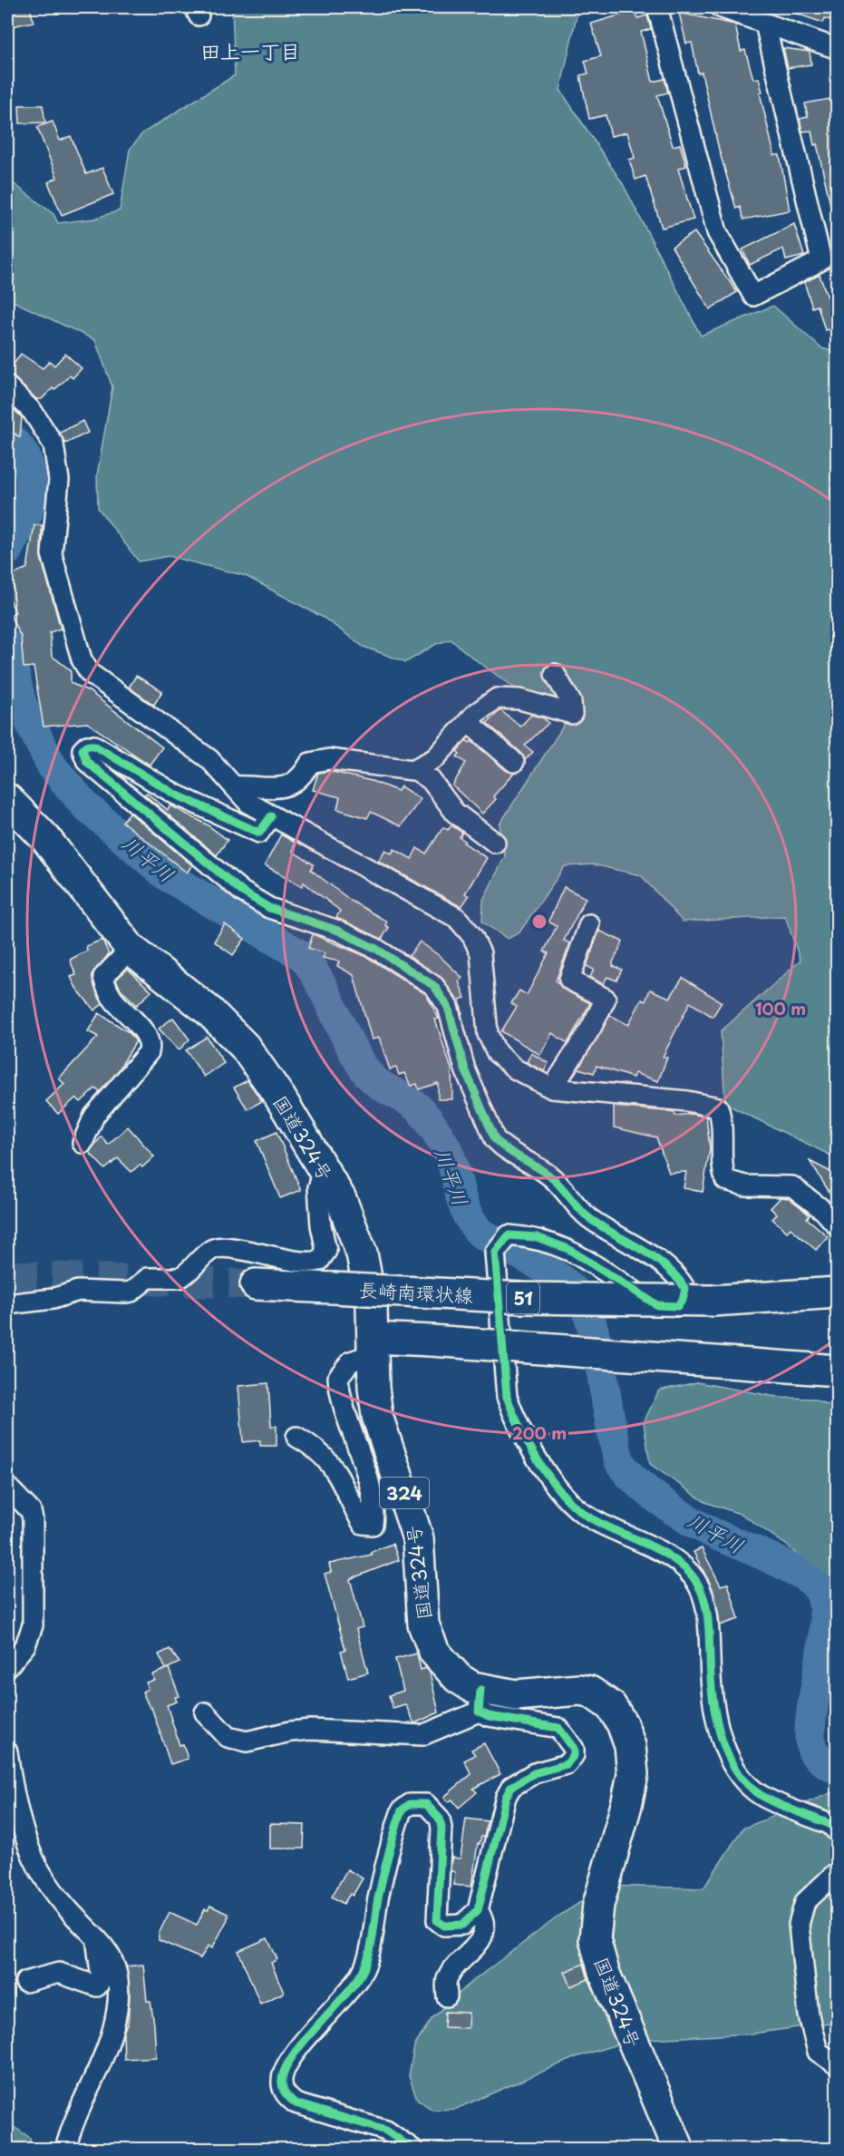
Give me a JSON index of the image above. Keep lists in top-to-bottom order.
{
  "streets": {
    "highway": [
      "国道324号",
      "長崎南環状線",
      "51",
      "324"
    ]
  },
  "crossings": [
    ["長崎南環状線", "51"]
  ],
  "districts": ["田上一丁目"],
  "water": ["川平川"],
  "rings": ["100 m", "200 m"]
}
